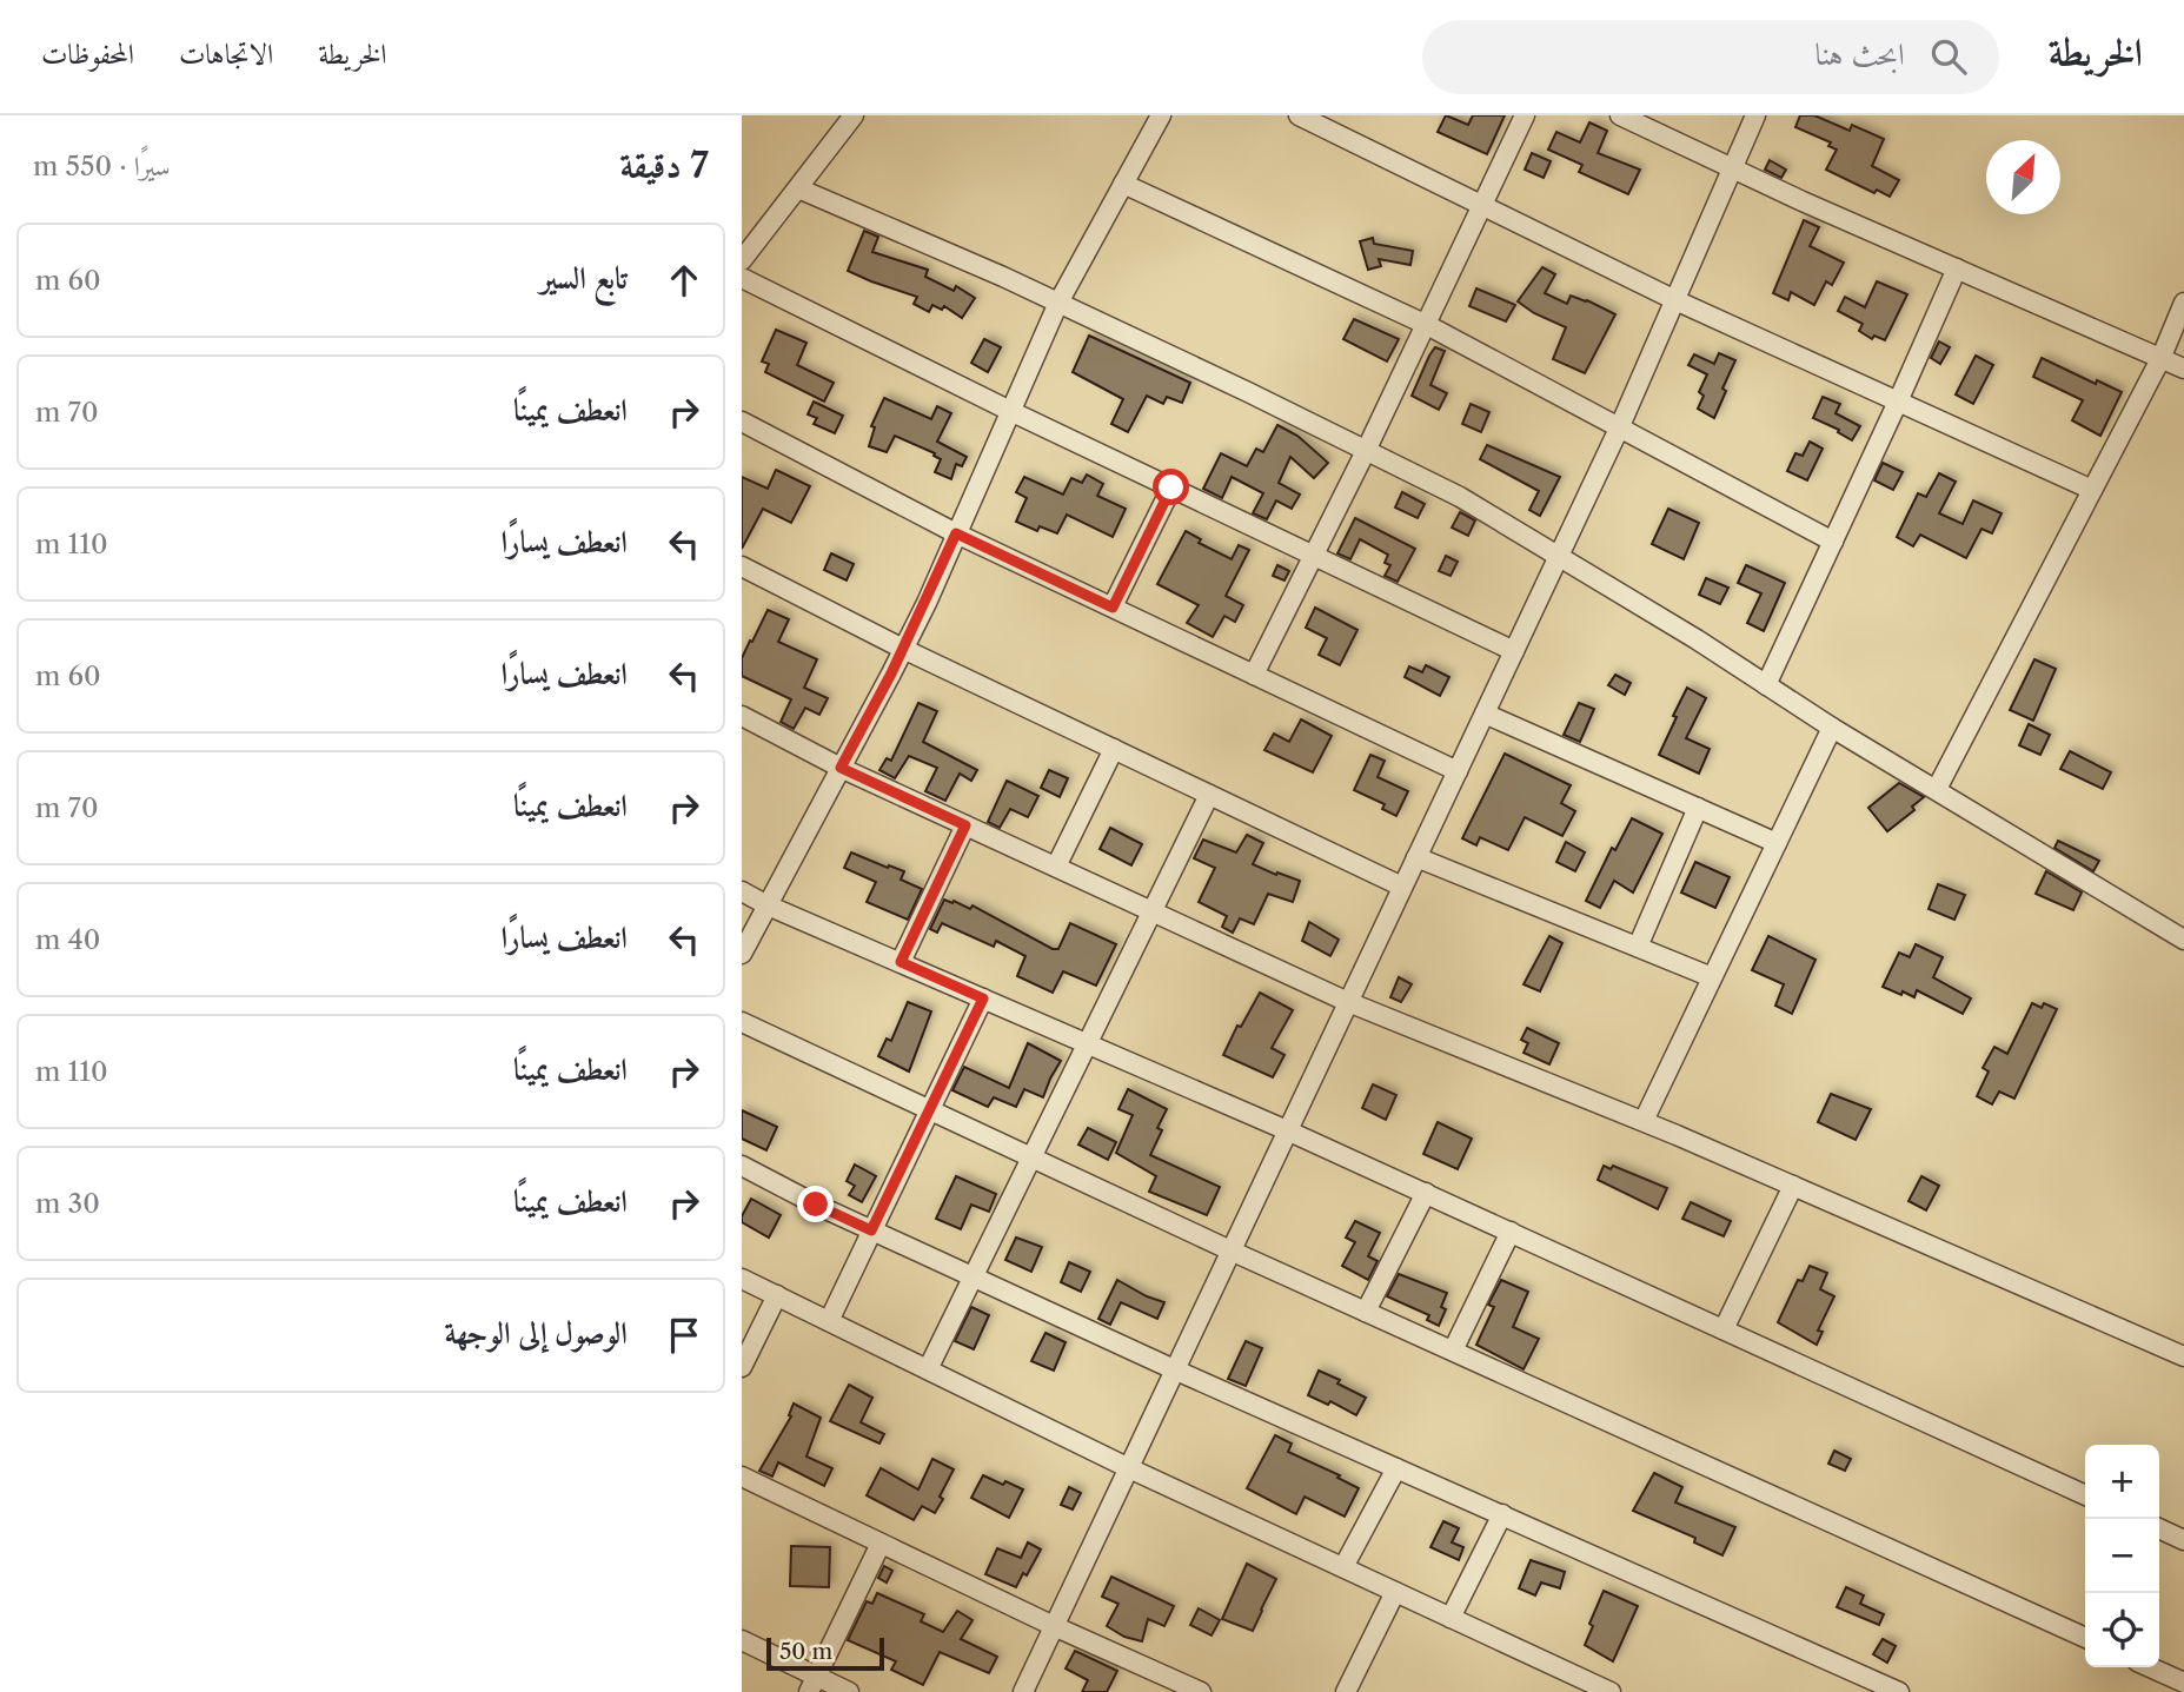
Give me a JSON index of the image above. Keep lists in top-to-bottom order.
{
  "scale_bar": "50 m",
  "north": "top right",
  "page": {
    "header": "الخريطة",
    "search": "ابحث هنا",
    "nav": ["الخريطة", "الاتجاهات", "المحفوظات"],
    "heading": ["7 دقيقة", "سيرًا · 550 m"],
    "list": [
      ["تابع السير", "60 m"],
      ["انعطف يمينًا", "70 m"],
      ["انعطف يسارًا", "110 m"],
      ["انعطف يسارًا", "60 m"],
      ["انعطف يمينًا", "70 m"],
      ["انعطف يسارًا", "40 m"],
      ["انعطف يمينًا", "110 m"],
      ["انعطف يمينًا", "30 m"],
      "الوصول إلى الوجهة"
    ],
    "map_buttons": ["+", "−"],
    "scale": "50 m"
  }
}
